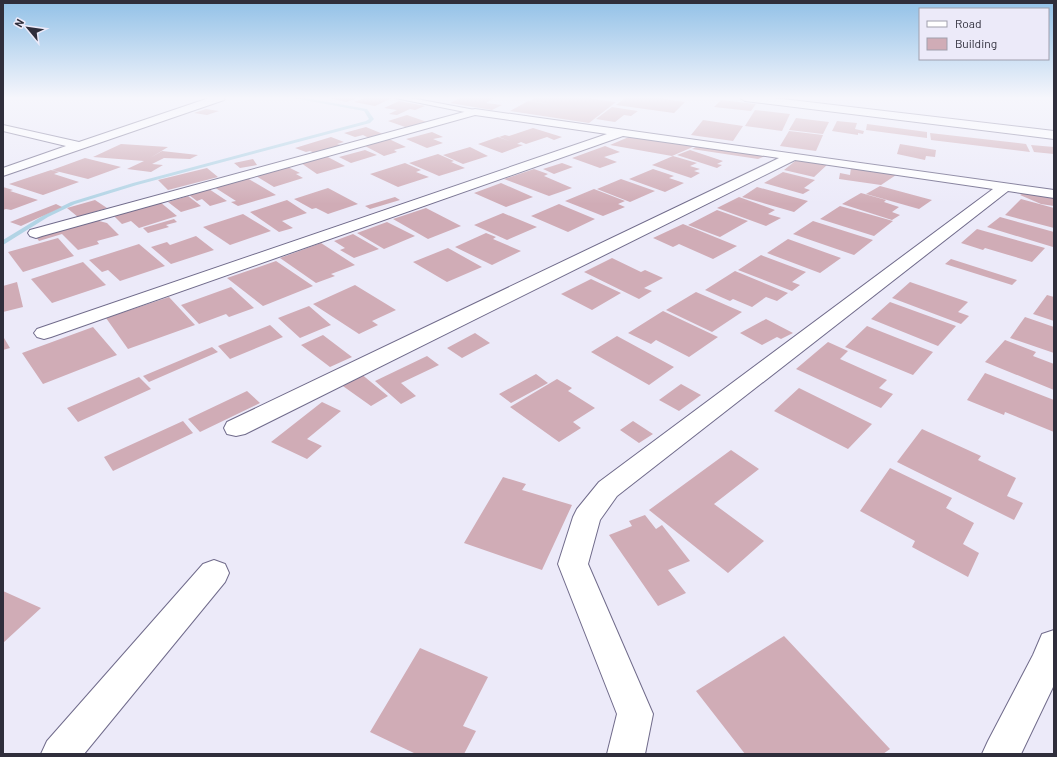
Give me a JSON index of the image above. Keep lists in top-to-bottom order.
{
  "legend": ["Road", "Building"],
  "north": "top left"
}
